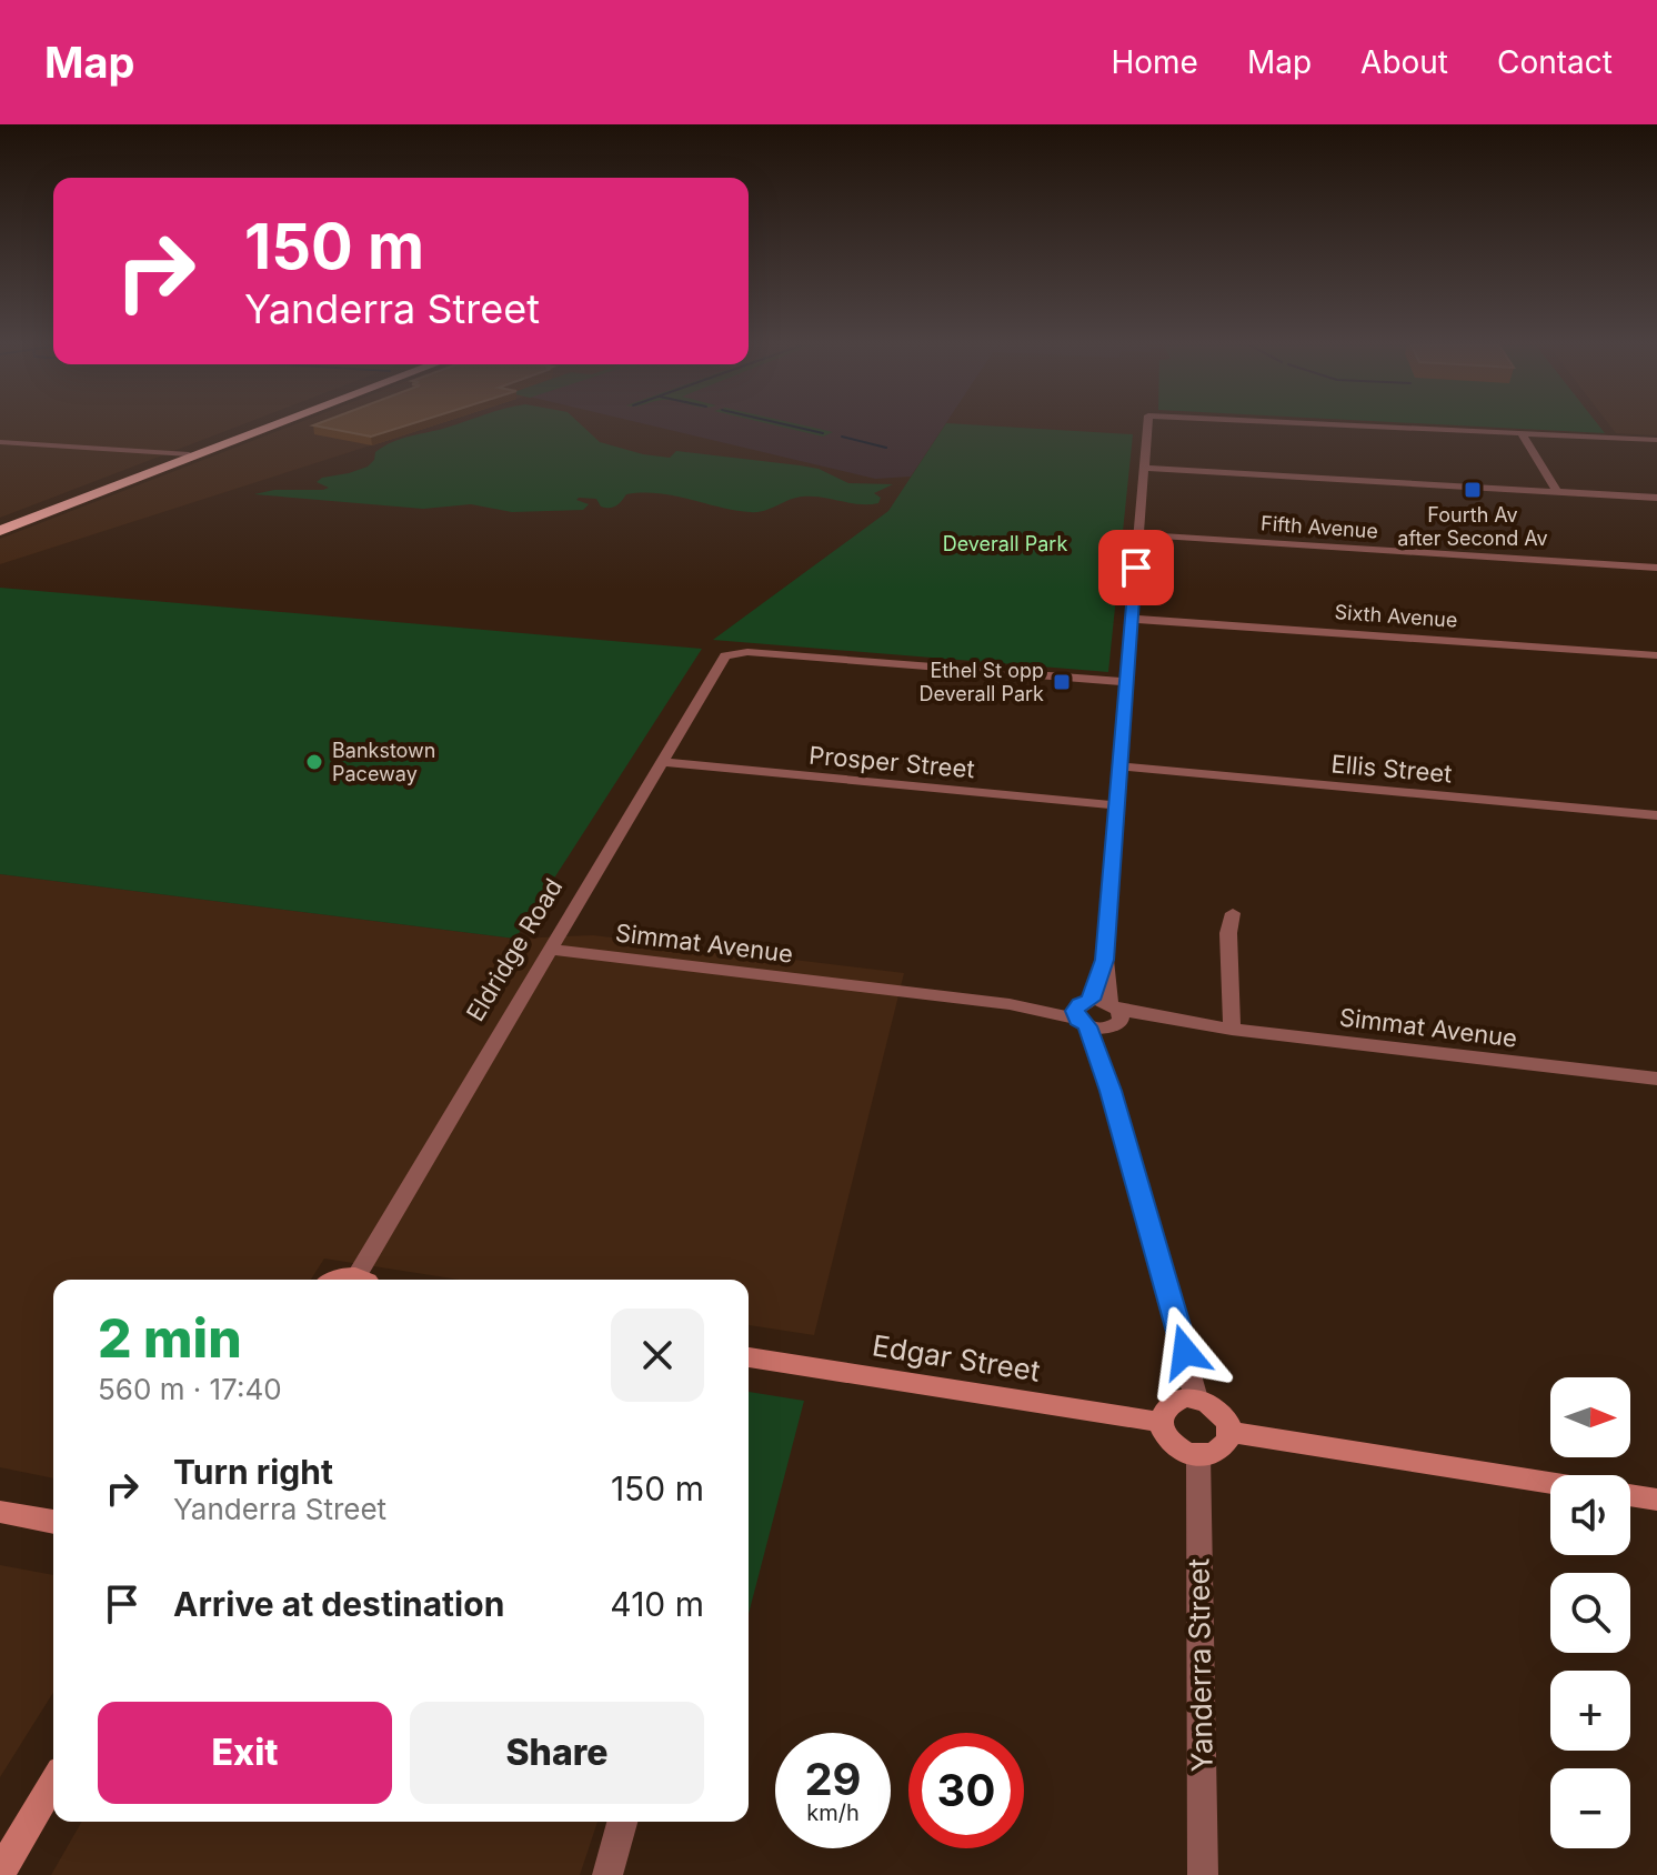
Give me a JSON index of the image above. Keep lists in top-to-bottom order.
{
  "streets": {
    "main road": ["Edgar Street"],
    "street": [
      "Fifth Avenue",
      "Sixth Avenue",
      "Prosper Street",
      "Ellis Street",
      "Simmat Avenue",
      "Eldridge Road",
      "Yanderra Street"
    ]
  },
  "crossings": [
    ["Prosper Street", "Eldridge Road"],
    ["Simmat Avenue", "Eldridge Road"],
    ["Edgar Street", "Yanderra Street"]
  ],
  "parks": ["Deverall Park"],
  "places": {
    "transit": ["Fourth Av after Second Av", "Ethel St opp Deverall Park"],
    "other": ["Bankstown Paceway"]
  },
  "north": "right",
  "page": {
    "header": "Map",
    "nav": [
      "Home",
      "Map",
      "About",
      "Contact"
    ],
    "turn": ["150 m", "Yanderra Street"],
    "heading": ["2 min", "560 m · 17:40"],
    "map_buttons": ["+", "−"],
    "list": [
      {
        "name": "Turn right",
        "note": "Yanderra Street",
        "value": "150 m"
      },
      {
        "name": "Arrive at destination",
        "value": "410 m"
      }
    ],
    "buttons": ["Exit", "Share"],
    "speed": "29 km/h",
    "limit": "30"
  }
}
